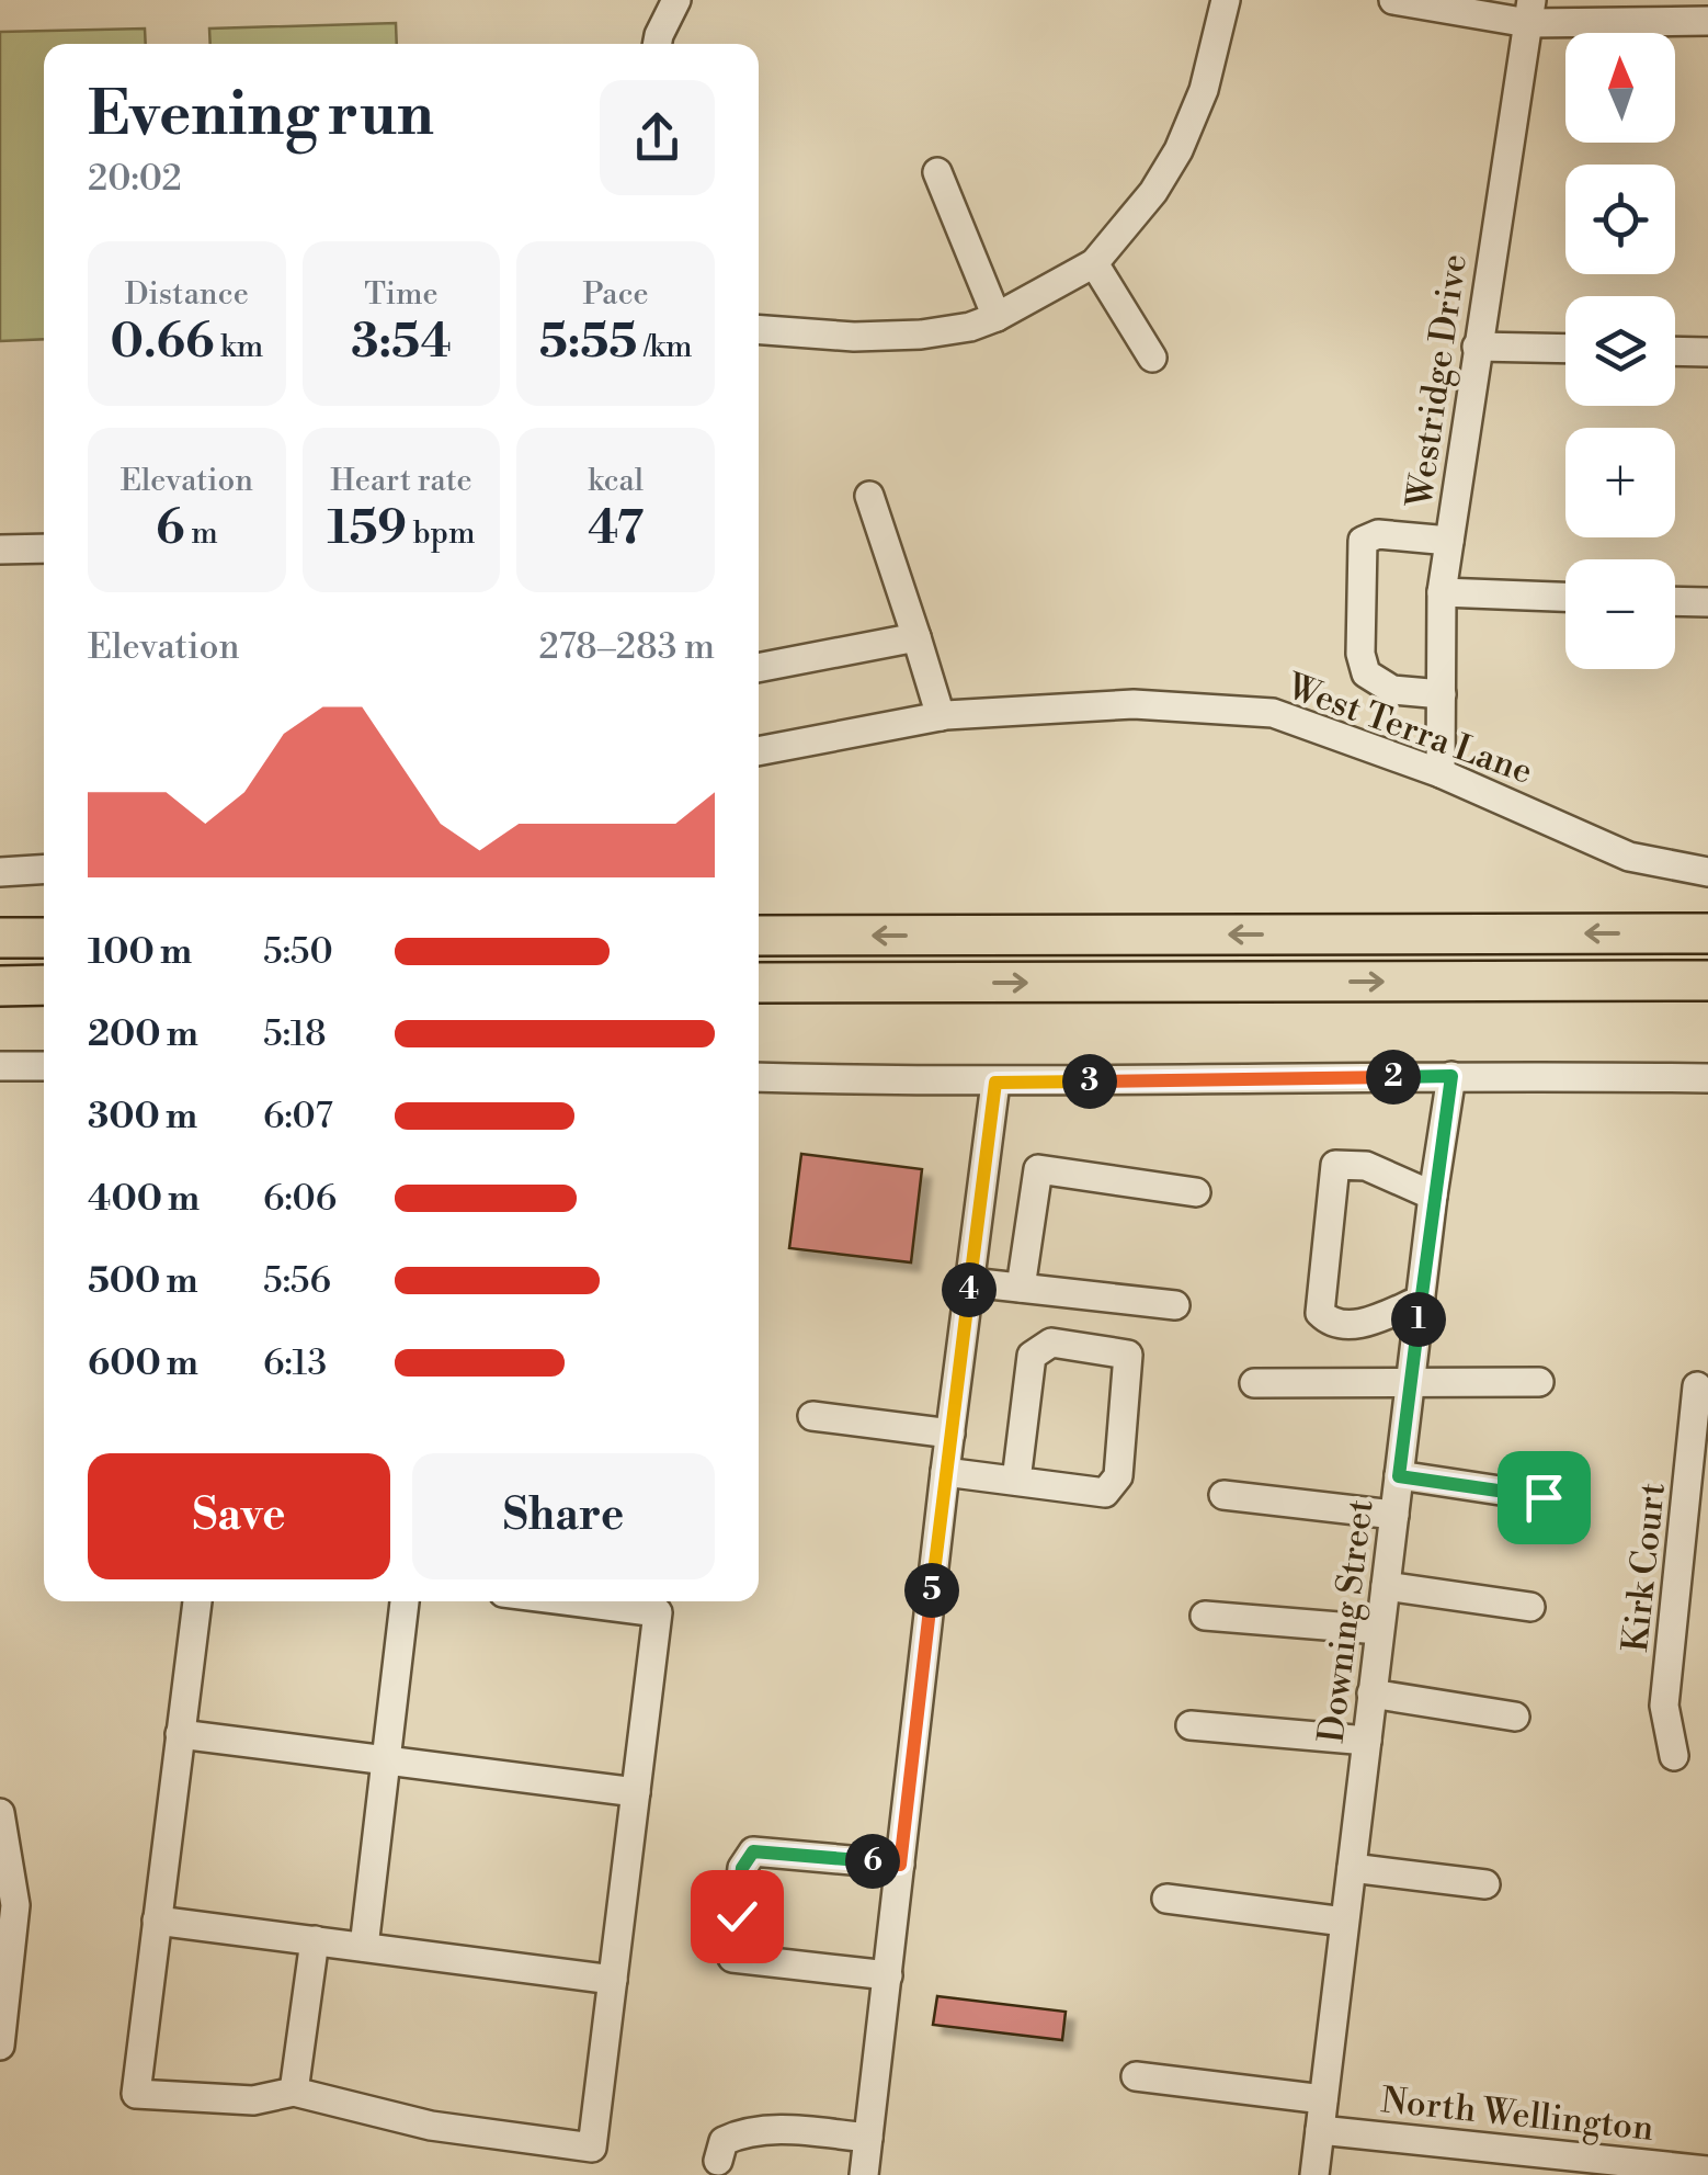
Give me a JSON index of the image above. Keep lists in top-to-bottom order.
{
  "streets": {
    "street": [
      "Westridge Drive",
      "West Terra Lane",
      "Kirk Court",
      "Downing Street",
      "North Wellington"
    ]
  },
  "crossings": [
    ["Westridge Drive", "West Terra Lane"],
    ["Downing Street", "North Wellington"]
  ],
  "north": "top",
  "page": {
    "map_buttons": ["+", "−"],
    "heading": ["Evening run", "20:02"],
    "stats": [
      ["Distance", "0.66 km"],
      ["Time", "3:54"],
      ["Pace", "5:55 /km"],
      ["Elevation", "6 m"],
      ["Heart rate", "159 bpm"],
      ["kcal", "47"]
    ],
    "chart": ["Elevation", "278–283 m"],
    "list": [
      {
        "name": "100 m",
        "note": "5:50"
      },
      {
        "name": "200 m",
        "note": "5:18"
      },
      {
        "name": "300 m",
        "note": "6:07"
      },
      {
        "name": "400 m",
        "note": "6:06"
      },
      {
        "name": "500 m",
        "note": "5:56"
      },
      {
        "name": "600 m",
        "note": "6:13"
      }
    ],
    "pins": [
      "2",
      "3",
      "4",
      "1",
      "5",
      "6"
    ],
    "buttons": ["Save", "Share"]
  }
}
